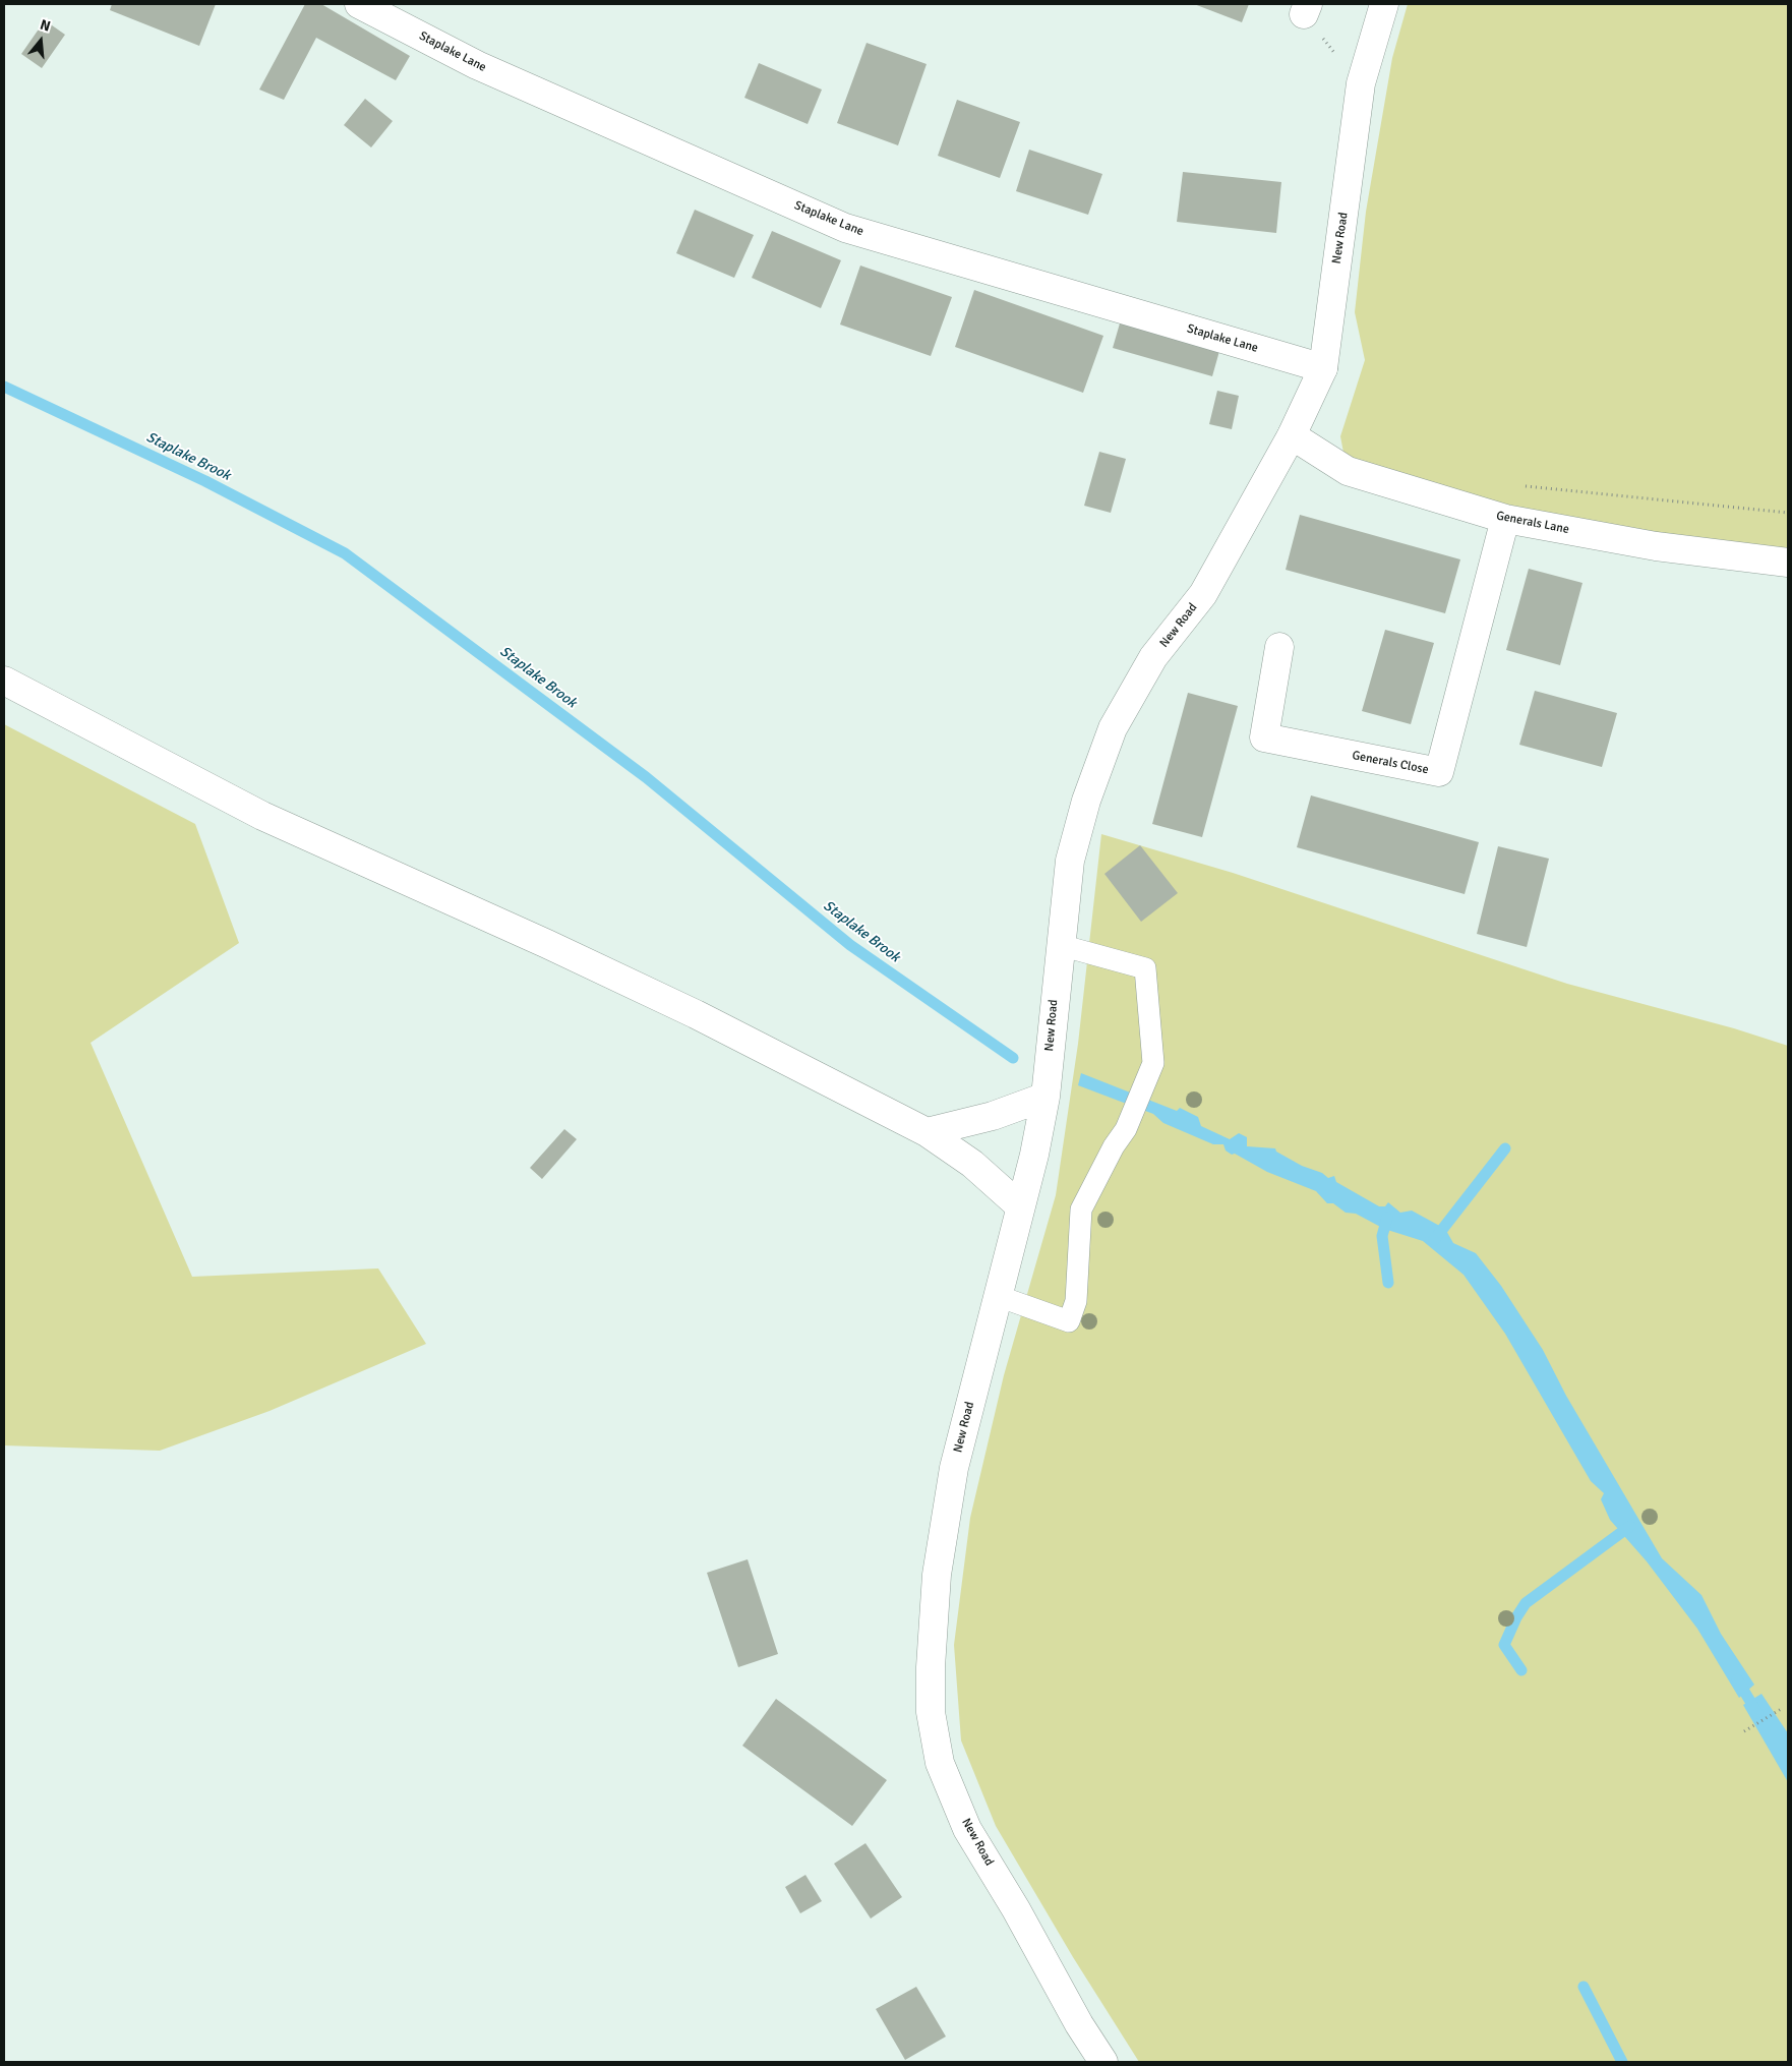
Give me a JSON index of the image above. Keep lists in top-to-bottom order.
{
  "streets": {
    "street": [
      "Staplake Lane",
      "New Road",
      "Generals Lane",
      "Generals Close"
    ]
  },
  "crossings": [
    ["Staplake Lane", "New Road"],
    ["New Road", "Generals Lane"],
    ["Generals Lane", "Generals Close"]
  ],
  "water": ["Staplake Brook"],
  "north": "top"
}
